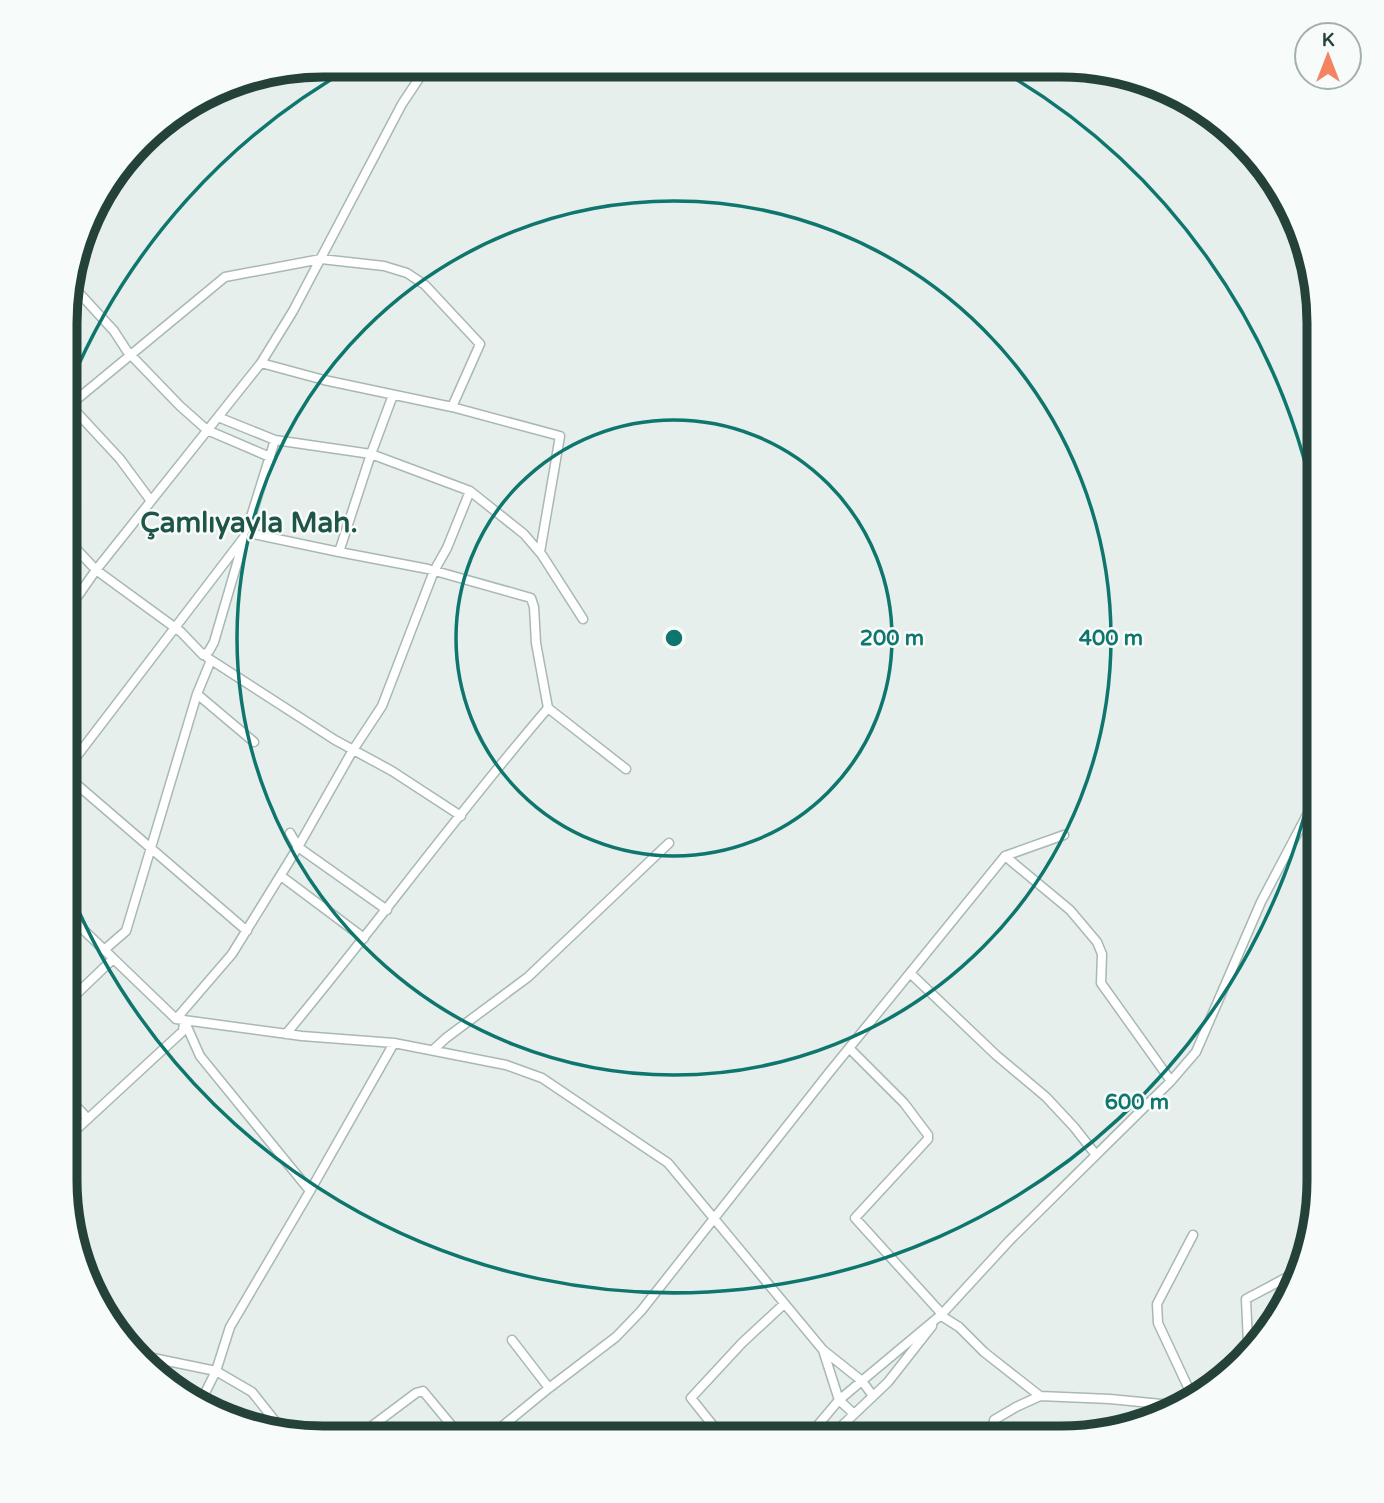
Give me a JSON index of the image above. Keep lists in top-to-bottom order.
{
  "districts": ["Çamlıyayla Mah."],
  "north": "top",
  "rings": ["200 m", "400 m", "600 m"]
}
